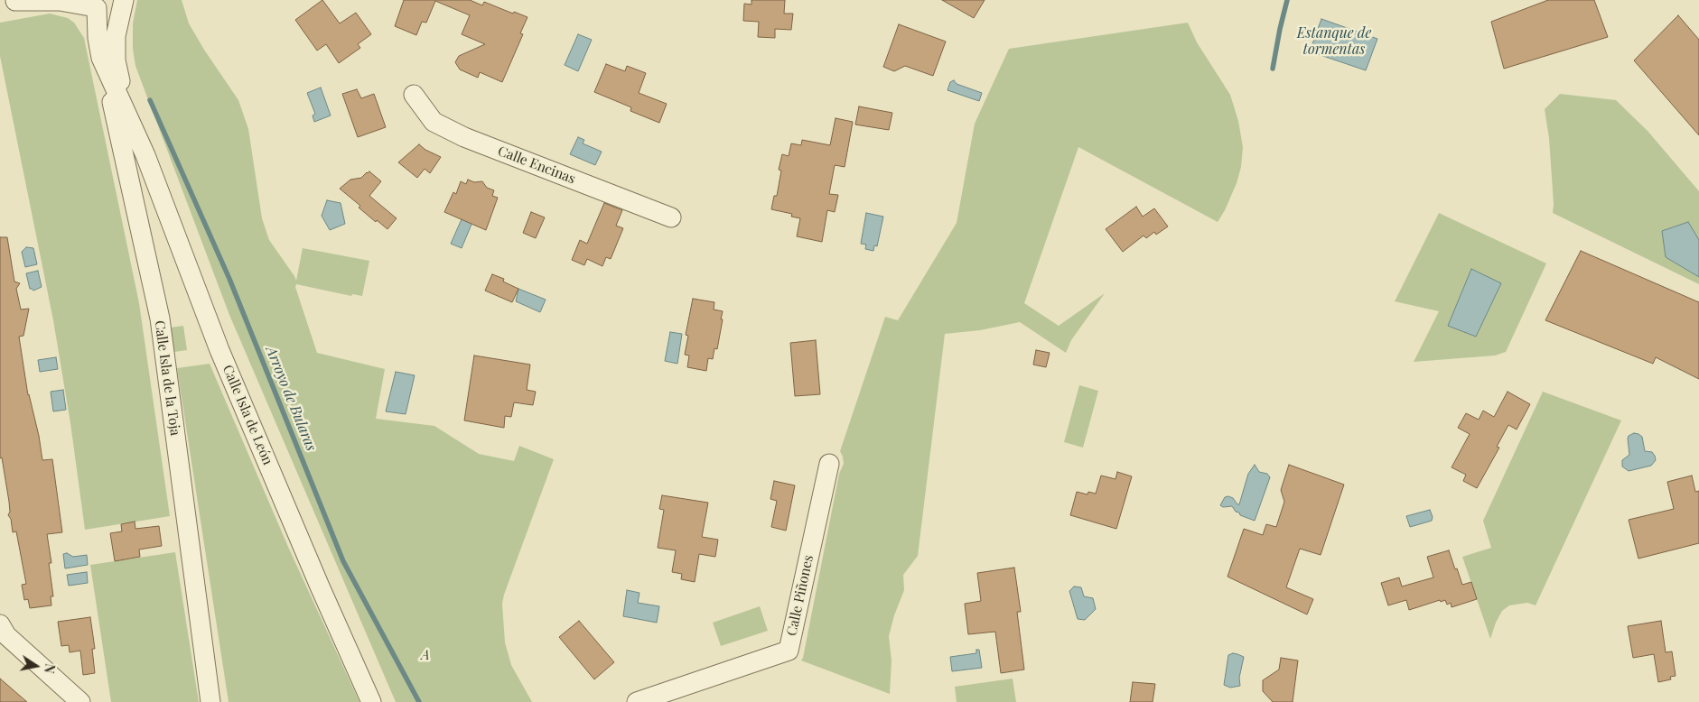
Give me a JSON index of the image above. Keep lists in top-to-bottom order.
{
  "streets": {
    "street": [
      "Calle Encinas",
      "Calle Isla de la Toja",
      "Calle Isla de León",
      "Calle Piñones"
    ]
  },
  "crossings": [
    ["Calle Isla de la Toja", "Calle Isla de León"]
  ],
  "water": ["Estanque de tormentas", "Arroyo de Bularas"],
  "parks": ["A"],
  "north": "right"
}
